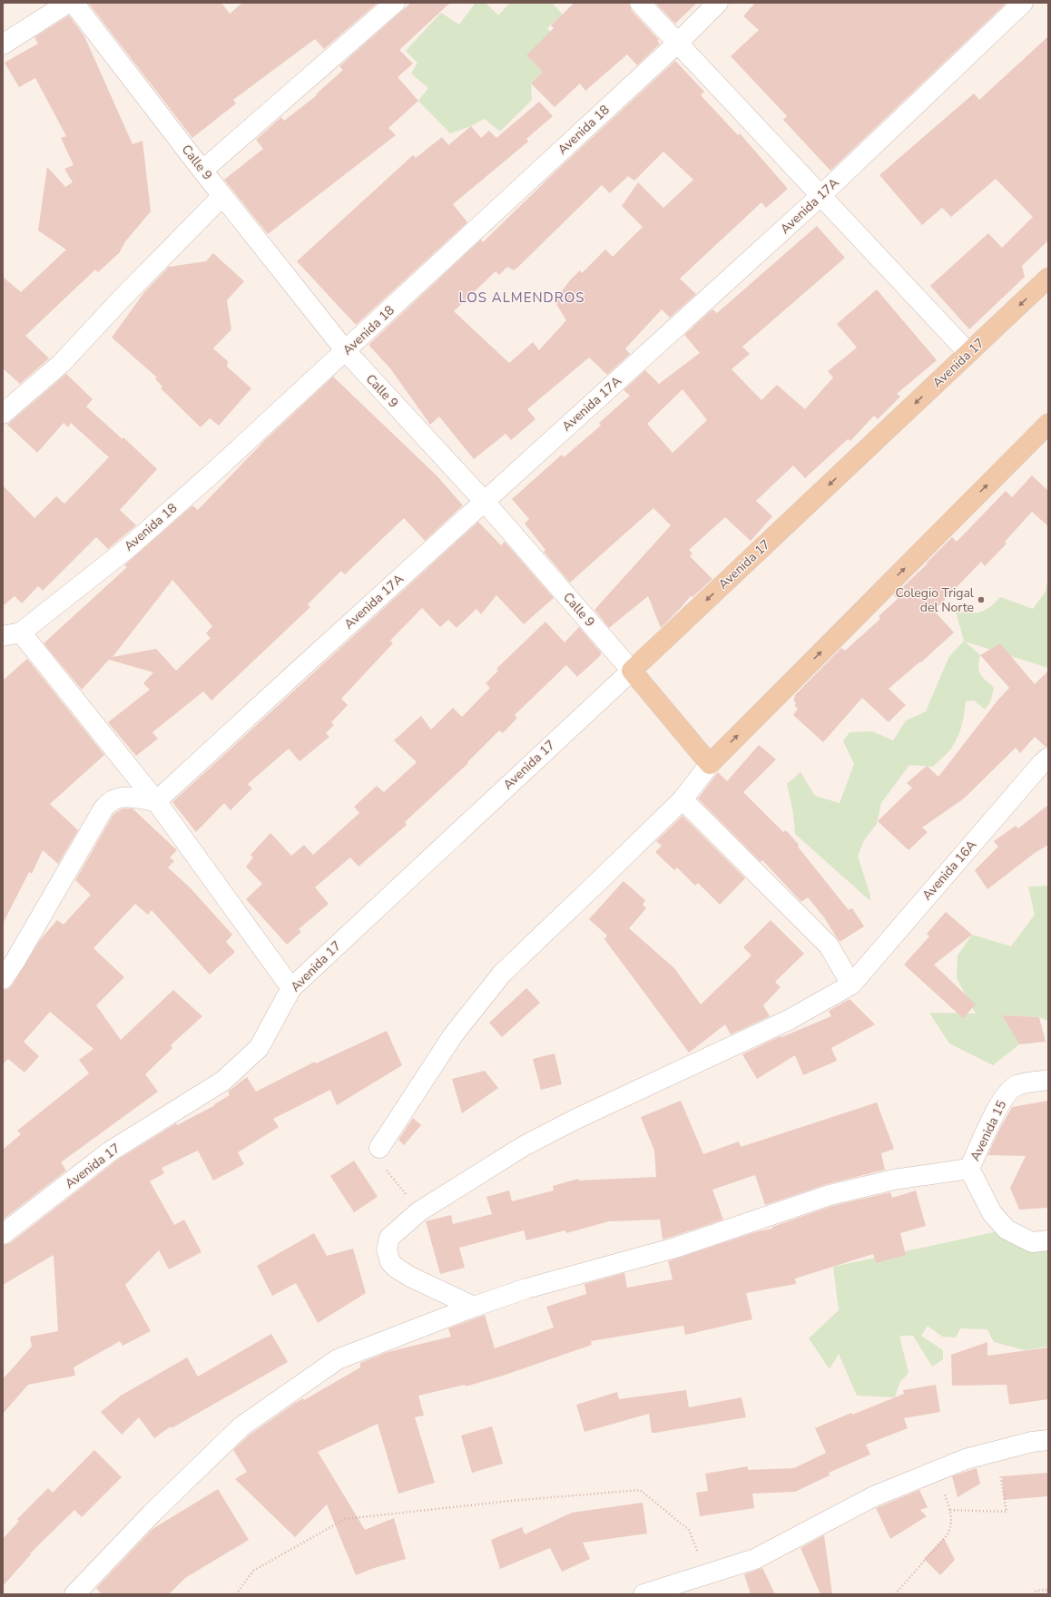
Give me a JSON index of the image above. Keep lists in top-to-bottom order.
{
  "streets": {
    "main road": ["Calle 9", "Avenida 17"],
    "street": [
      "Avenida 18",
      "Avenida 17A",
      "Avenida 16A",
      "Avenida 15"
    ]
  },
  "crossings": [
    ["Avenida 18", "Calle 9"],
    ["Calle 9", "Avenida 17A"],
    ["Calle 9", "Avenida 17"]
  ],
  "districts": ["LOS ALMENDROS"],
  "places": ["Colegio Trigal del Norte"]
}
